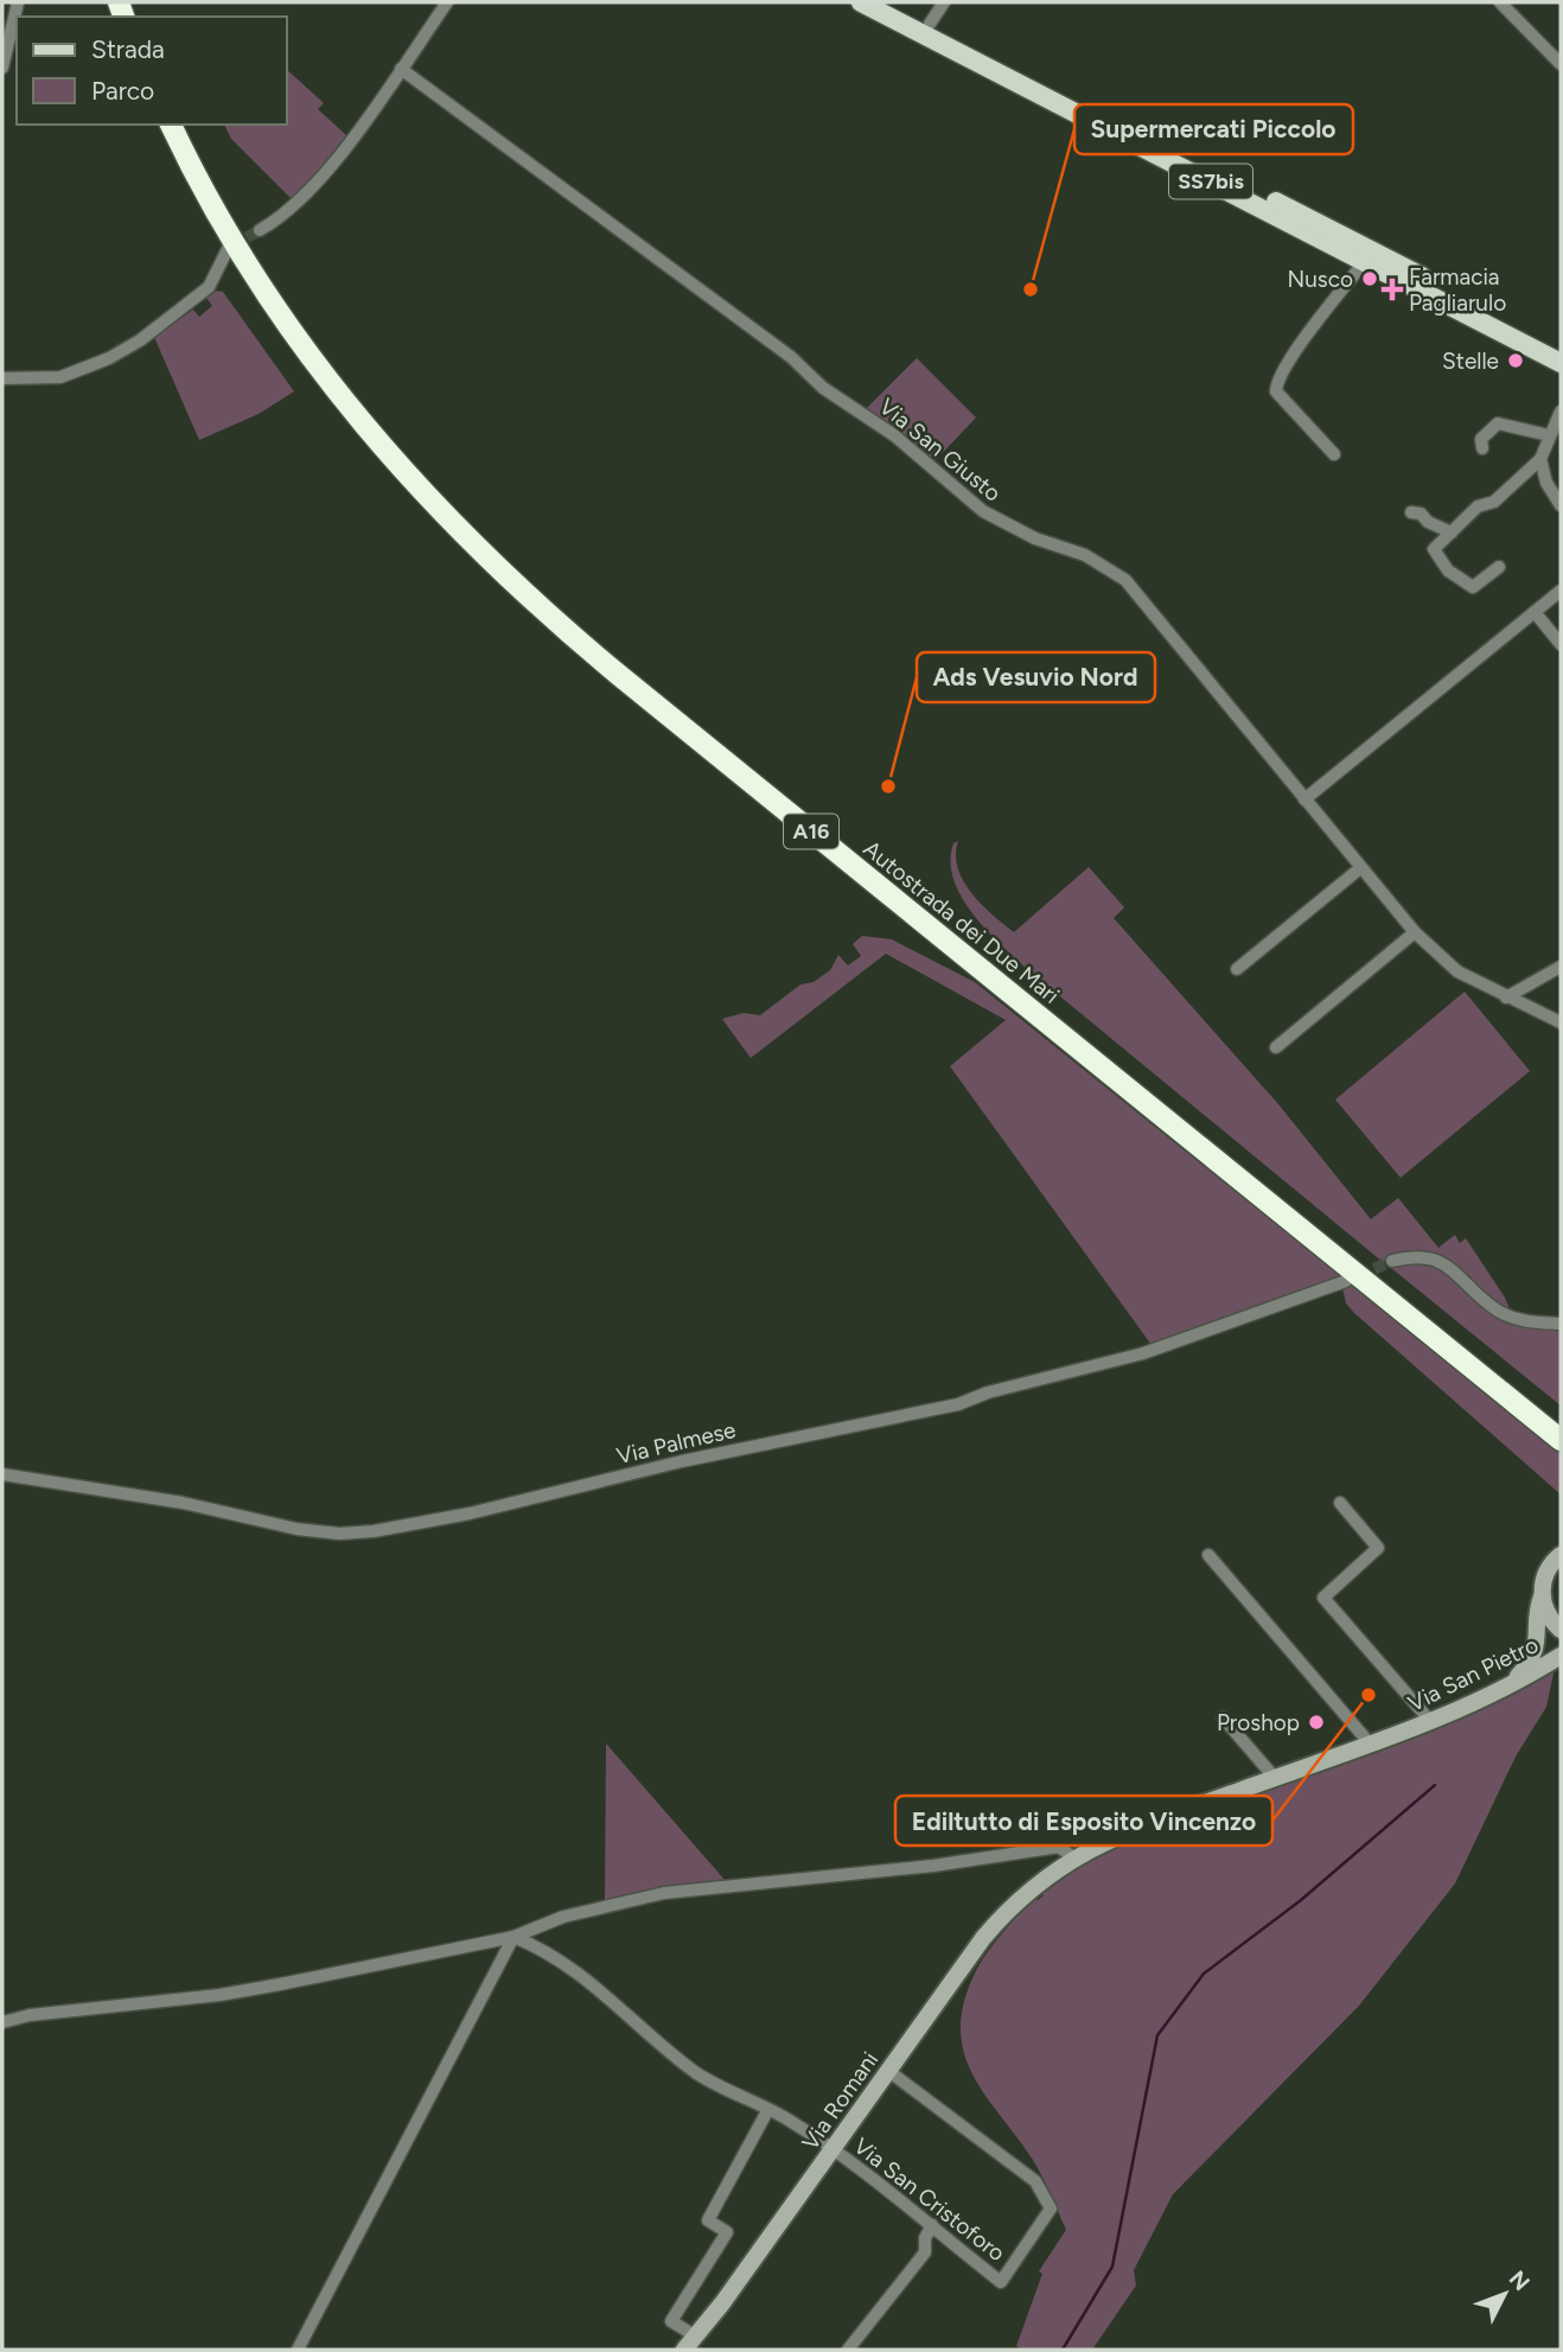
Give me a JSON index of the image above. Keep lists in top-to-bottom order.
{
  "streets": {
    "highway": ["A16", "Autostrada dei Due Mari"],
    "main road": ["SS7bis"],
    "street": [
      "Via San Giusto",
      "Via Palmese",
      "Via San Pietro",
      "Via Romani",
      "Via San Cristoforo"
    ]
  },
  "crossings": [
    ["Via San Pietro", "Via Romani"],
    ["Via Romani", "Via San Cristoforo"]
  ],
  "places": {
    "other": [
      "Nusco",
      "Supermercati Piccolo",
      "Stelle",
      "Ads Vesuvio Nord",
      "Ediltutto di Esposito Vincenzo",
      "Proshop"
    ],
    "health": ["Farmacia Pagliarulo"]
  },
  "legend": ["Strada", "Parco"],
  "north": "top right"
}
